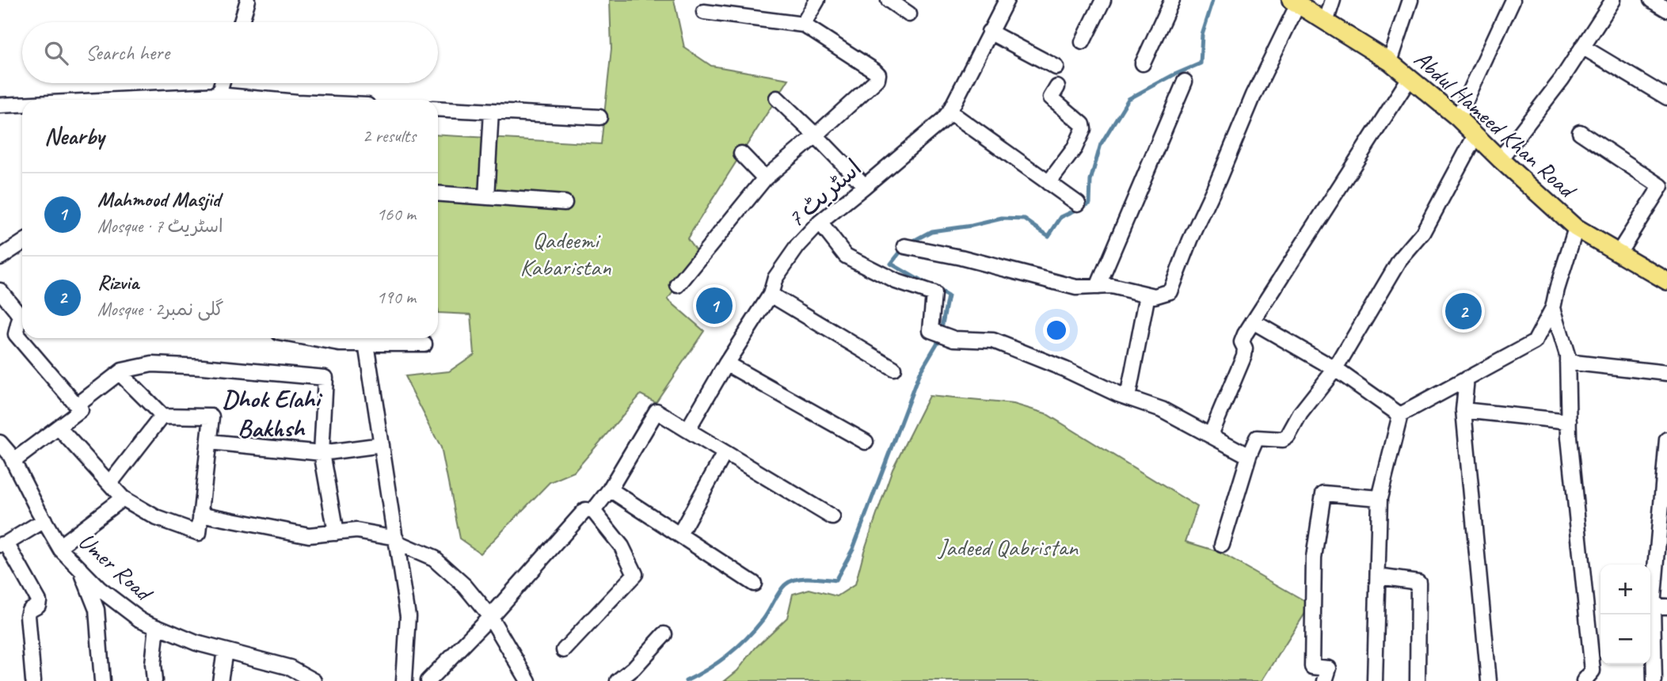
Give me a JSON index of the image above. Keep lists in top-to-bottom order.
{
  "streets": {
    "main road": ["Abdul Hameed Khan Road"],
    "street": ["اسٹریٹ 7", "Umer Road"]
  },
  "districts": ["Dhok Elahi Bakhsh"],
  "parks": ["Qadeemi Kabaristan", "Jadeed Qabristan"],
  "page": {
    "search": "Search here",
    "heading": ["Nearby", "2 results"],
    "list": [
      {
        "mark": "1",
        "name": "Mahmood Masjid",
        "note": "Mosque · اسٹریٹ 7",
        "value": "160 m"
      },
      {
        "mark": "2",
        "name": "Rizvia",
        "note": "Mosque · گلی نمبر2",
        "value": "190 m"
      }
    ],
    "pins": ["1", "2"],
    "map_buttons": ["+", "−"]
  }
}
